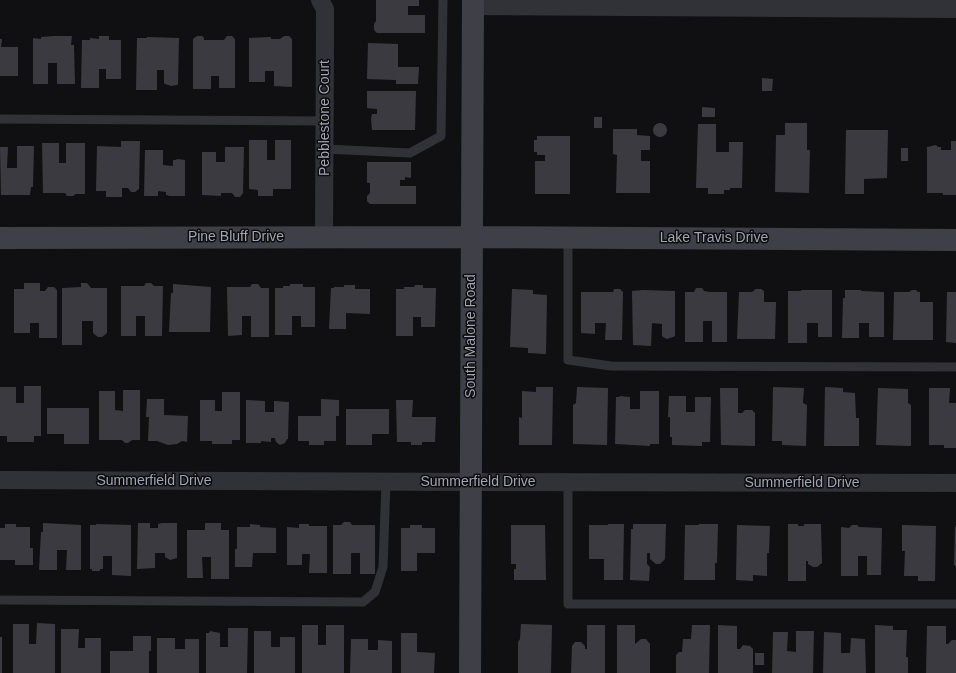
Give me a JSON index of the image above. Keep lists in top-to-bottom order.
{
  "streets": {
    "street": [
      "Pebblestone Court",
      "Pine Bluff Drive",
      "Lake Travis Drive",
      "South Malone Road",
      "Summerfield Drive"
    ]
  },
  "crossings": [
    ["Pebblestone Court", "Pine Bluff Drive"],
    ["Pine Bluff Drive", "Lake Travis Drive"],
    ["Pine Bluff Drive", "South Malone Road"],
    ["Lake Travis Drive", "South Malone Road"],
    ["South Malone Road", "Summerfield Drive"]
  ]
}
